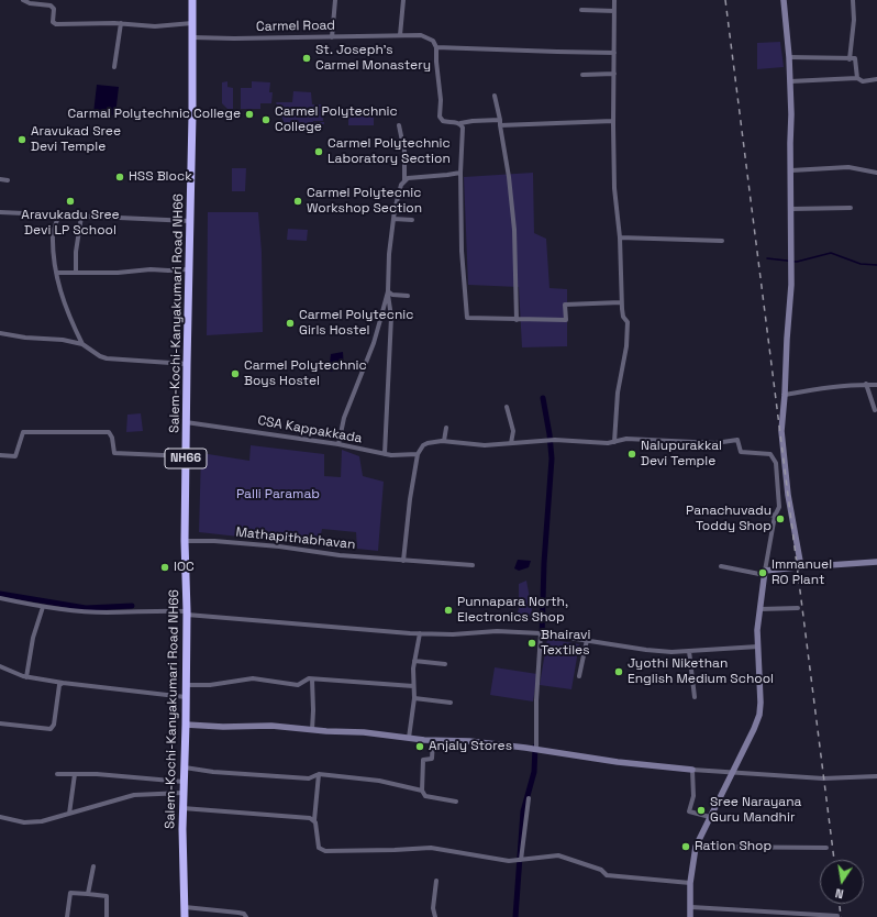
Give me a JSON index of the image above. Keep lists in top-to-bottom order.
{
  "streets": {
    "highway": ["Salem-Kochi-Kanyakumari Road NH66", "NH66"],
    "street": ["Carmel Road", "CSA Kappakkada", "Mathapithabhavan"]
  },
  "crossings": [
    ["Carmel Road", "Salem-Kochi-Kanyakumari Road NH66"],
    ["Salem-Kochi-Kanyakumari Road NH66", "CSA Kappakkada"],
    ["Salem-Kochi-Kanyakumari Road NH66", "Mathapithabhavan"]
  ],
  "parks": ["Palli Paramab"],
  "places": [
    "St. Joseph's Carmel Monastery",
    "Carmal Polytechnic College",
    "Carmel Polytechnic College",
    "Aravukad Sree Devi Temple",
    "Carmel Polytechnic Laboratory Section",
    "HSS Block",
    "Aravukadu Sree Devi LP School",
    "Carmel Polytecnic Workshop Section",
    "Carmel Polytecnic Girls Hostel",
    "Carmel Polytechnic Boys Hostel",
    "Nalupurakkal Devi Temple",
    "Panachuvadu Toddy Shop",
    "IOC",
    "Immanuel RO Plant",
    "Punnapara North, Electronics Shop",
    "Bhairavi Textiles",
    "Jyothi Nikethan English Medium School",
    "Anjaly Stores",
    "Sree Narayana Guru Mandhir",
    "Ration Shop"
  ],
  "north": "bottom"
}
